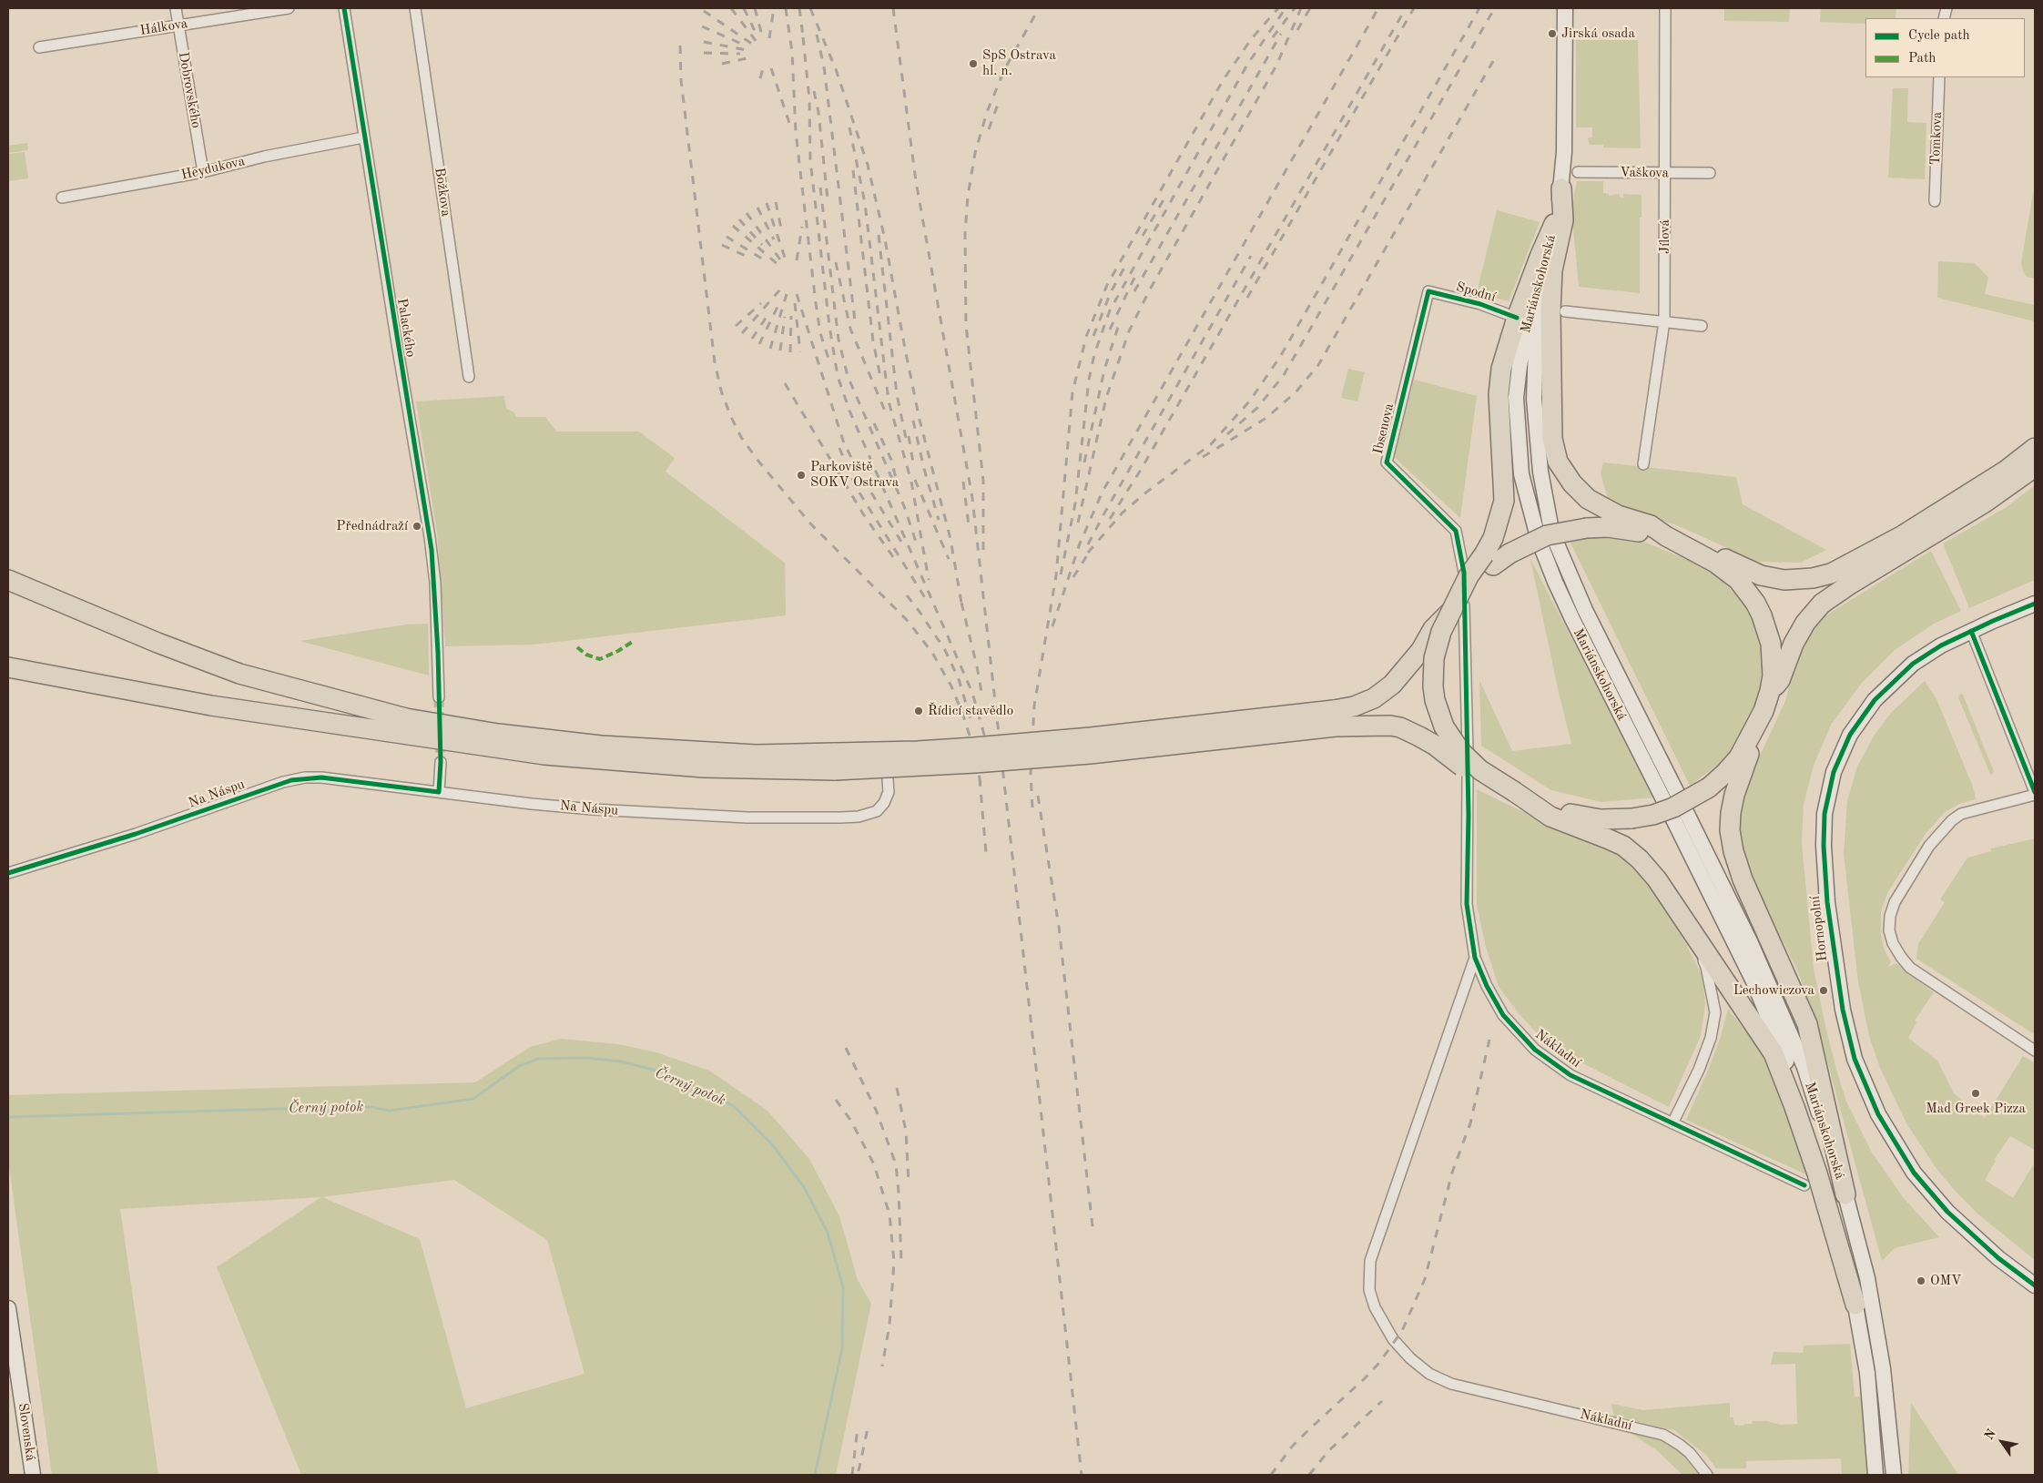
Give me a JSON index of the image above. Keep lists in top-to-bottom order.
{
  "streets": {
    "main road": ["Mariánskohorská", "Hornopolní", "Slovenská"],
    "street": [
      "Hálkova",
      "Dobrovského",
      "Tomkova",
      "Heydukova",
      "Vaškova",
      "Božkova",
      "Jílová",
      "Spodní",
      "Palackého",
      "Ibsenova",
      "Na Náspu",
      "Nákladní"
    ]
  },
  "crossings": [
    ["Hálkova", "Dobrovského"],
    ["Dobrovského", "Heydukova"],
    ["Heydukova", "Palackého"],
    ["Vaškova", "Jílová"],
    ["Spodní", "Ibsenova"]
  ],
  "water": ["Černý potok"],
  "places": [
    "Jirská osada",
    "SpS Ostrava hl. n.",
    "Parkoviště SOKV Ostrava",
    "Přednádraží",
    "Řídicí stavědlo",
    "Lechowiczova",
    "Mad Greek Pizza",
    "OMV"
  ],
  "legend": ["Cycle path", "Path"],
  "north": "top left"
}
